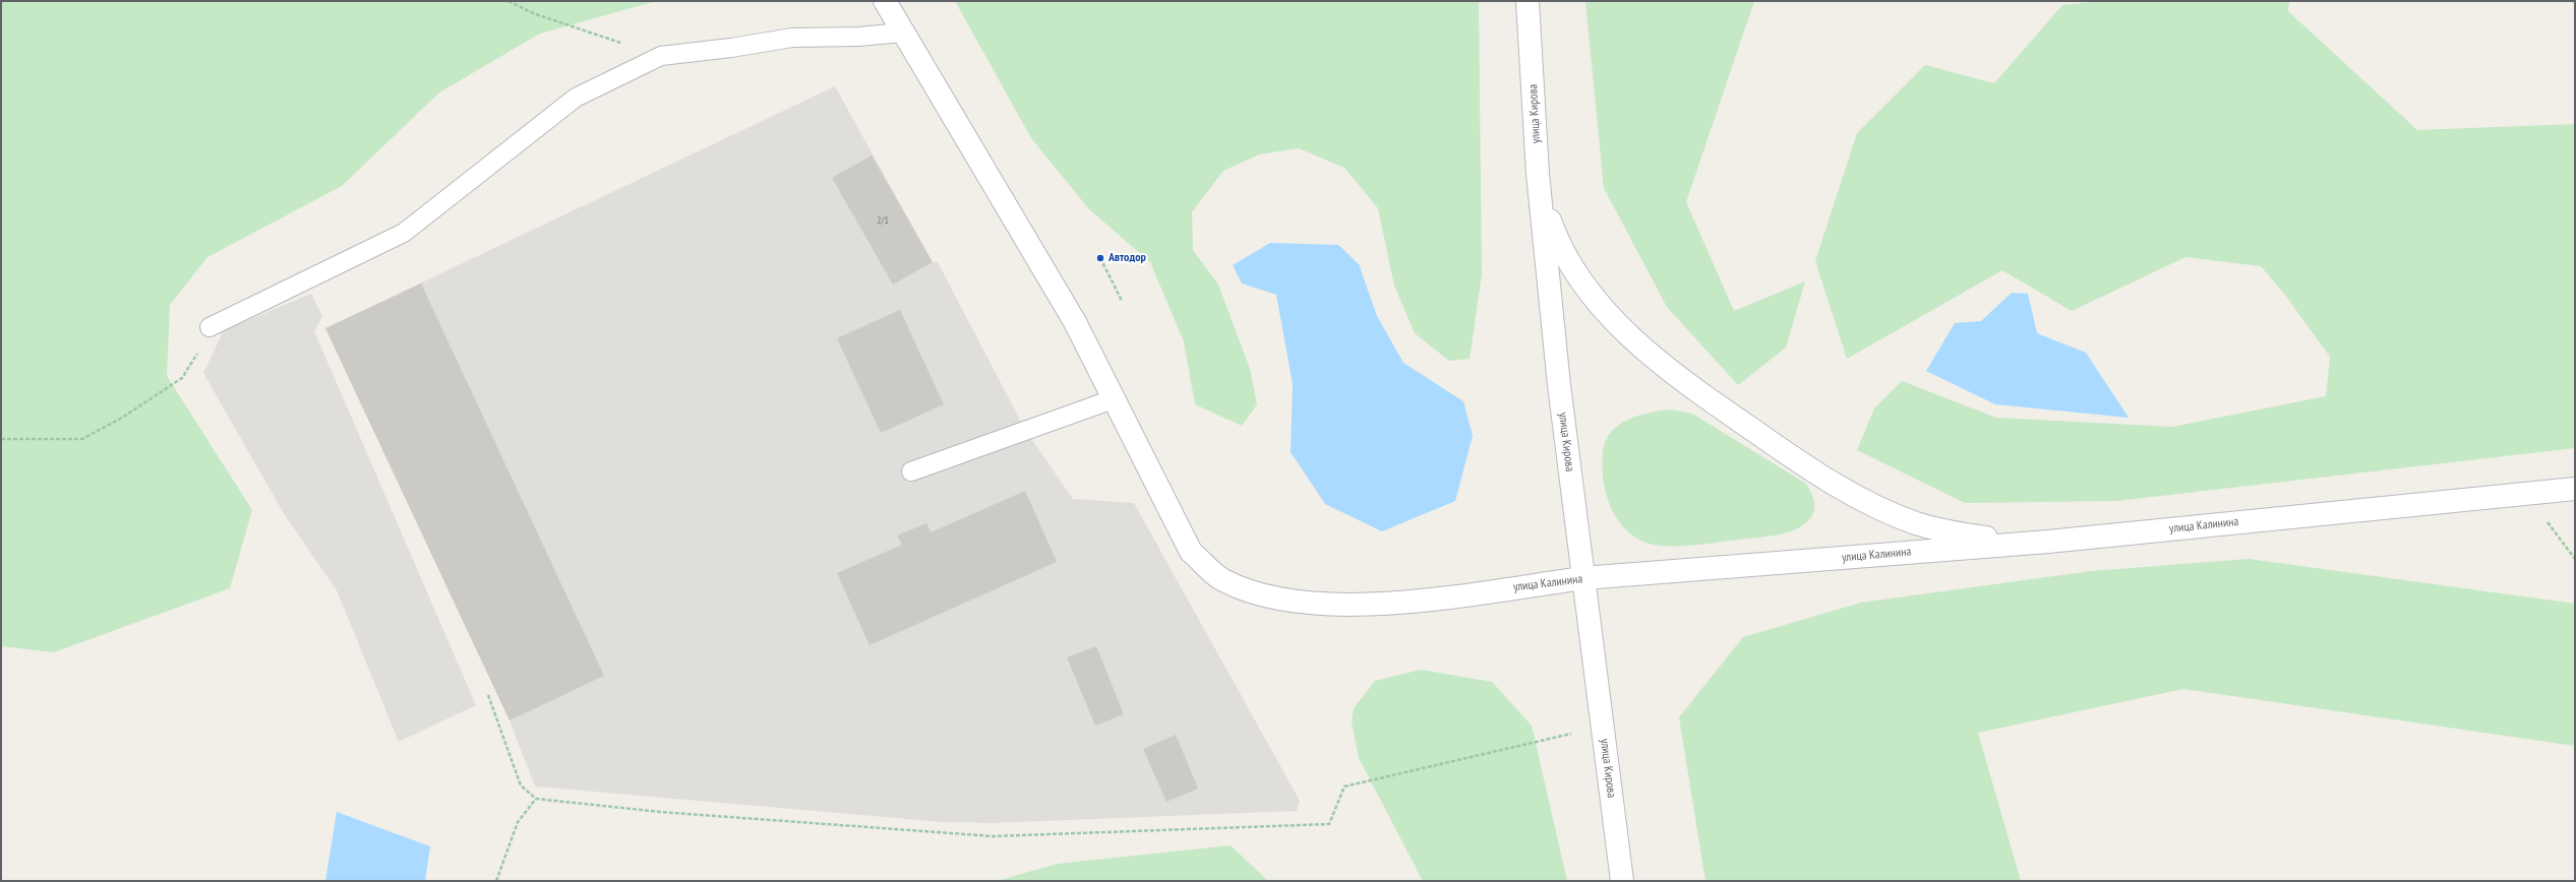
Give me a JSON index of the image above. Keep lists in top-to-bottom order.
{
  "streets": {
    "main road": ["улица Кирова", "улица Калинина"]
  },
  "crossings": [
    ["улица Кирова", "улица Калинина"]
  ],
  "places": ["Автодор"],
  "house_numbers": ["2/1"]
}
